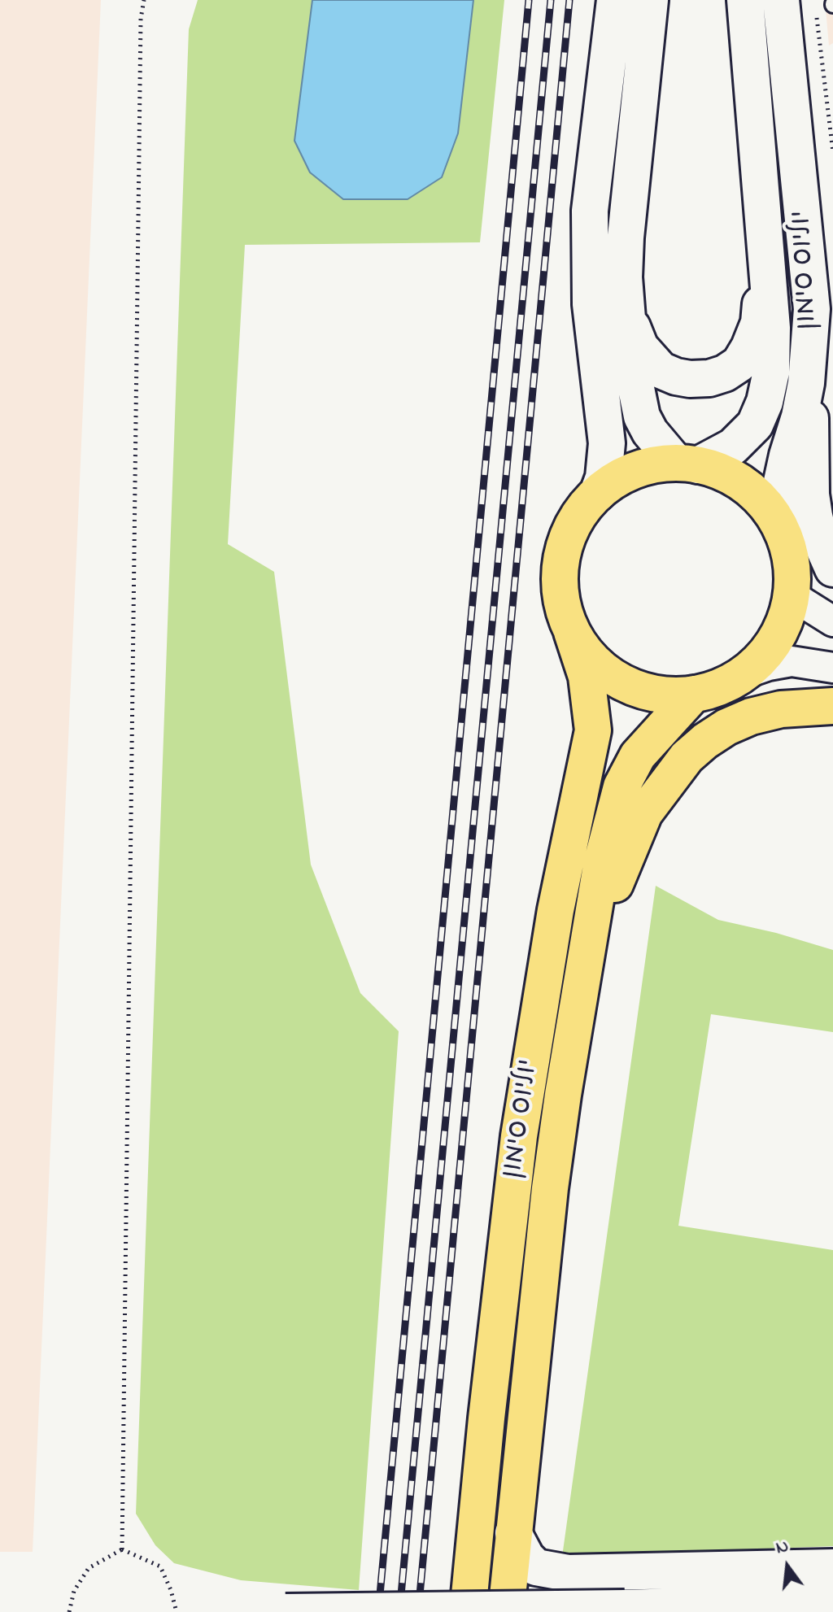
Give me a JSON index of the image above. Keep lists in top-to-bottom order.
{
  "streets": {
    "main road": ["יוליוס סימון"]
  },
  "north": "top"
}
